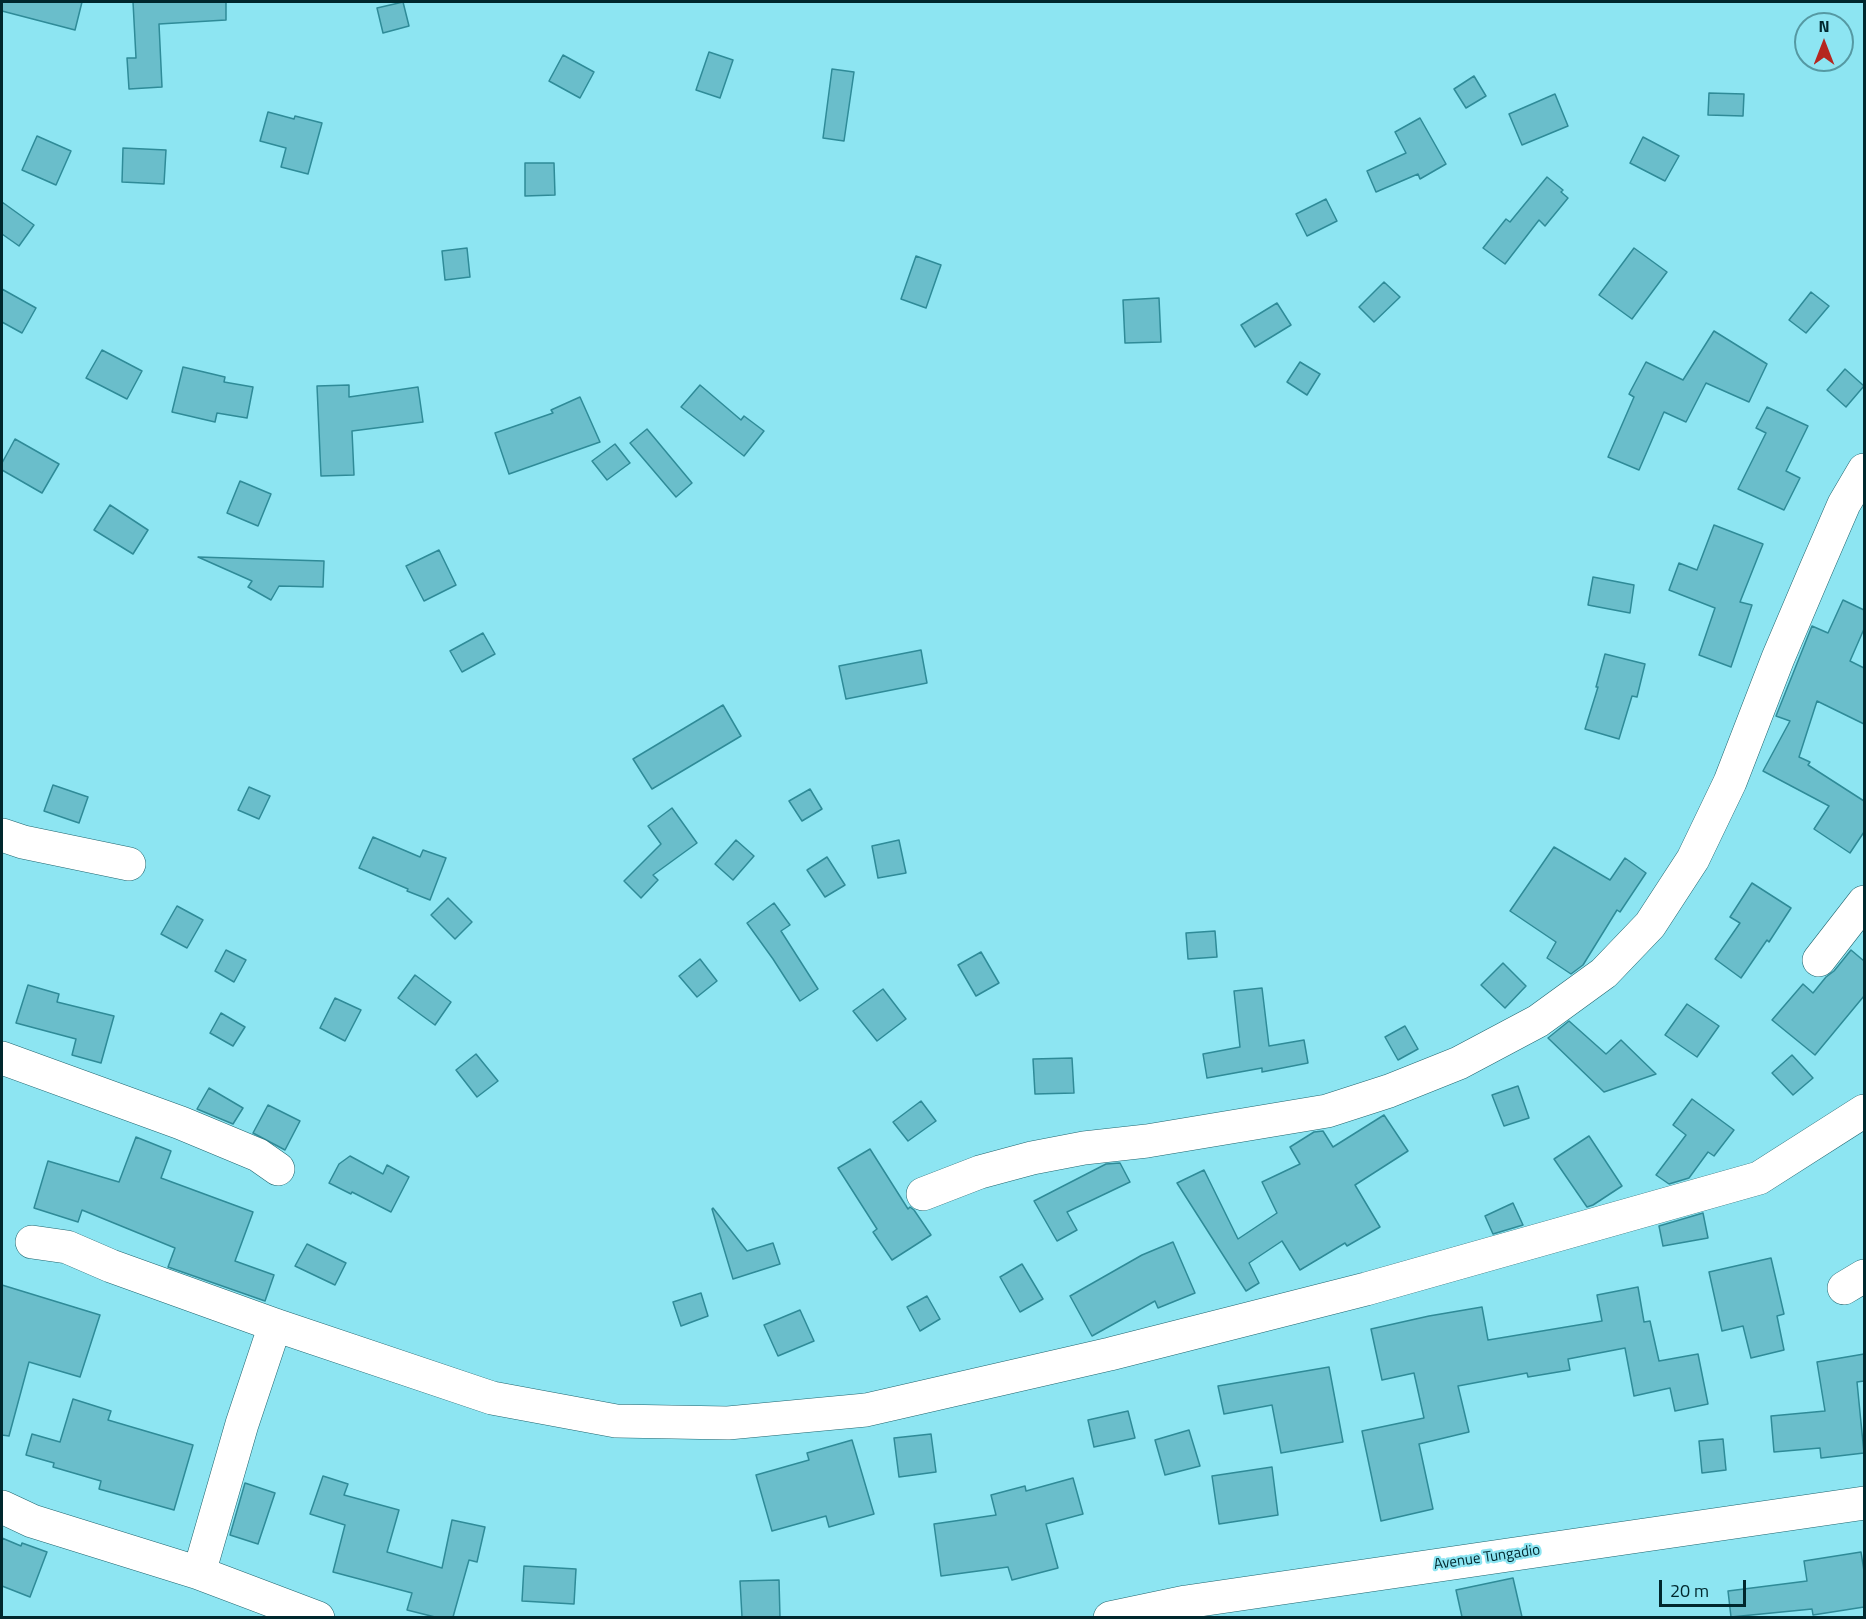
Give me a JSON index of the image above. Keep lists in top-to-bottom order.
{
  "streets": {
    "street": ["Avenue Tungadio"]
  },
  "scale_bar": "20 m",
  "north": "top"
}
